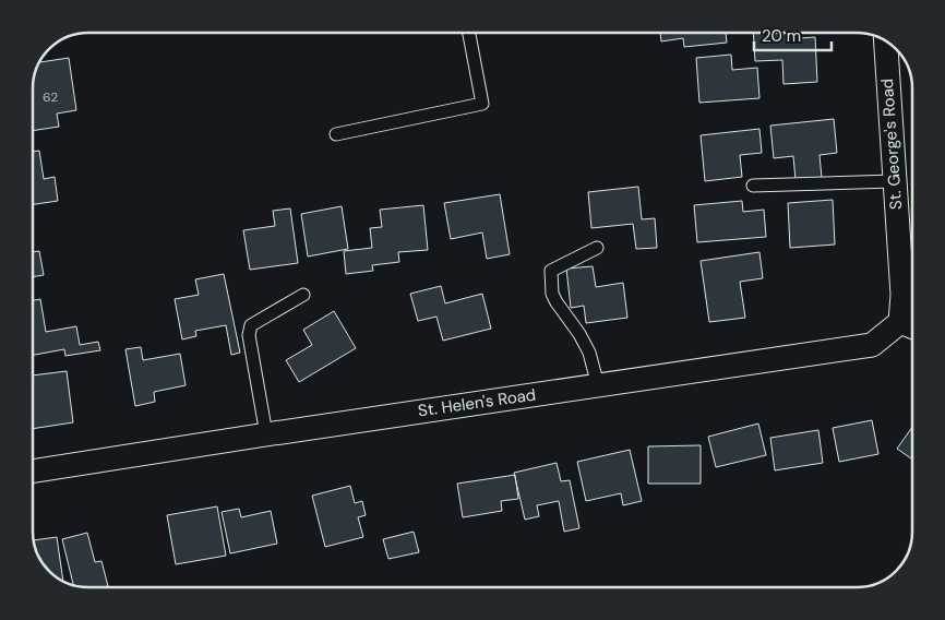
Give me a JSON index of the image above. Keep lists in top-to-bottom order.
{
  "streets": {
    "street": ["St. George's Road", "St. Helen's Road"]
  },
  "crossings": [
    ["St. George's Road", "St. Helen's Road"]
  ],
  "house_numbers": ["62"],
  "scale_bar": "20 m"
}
